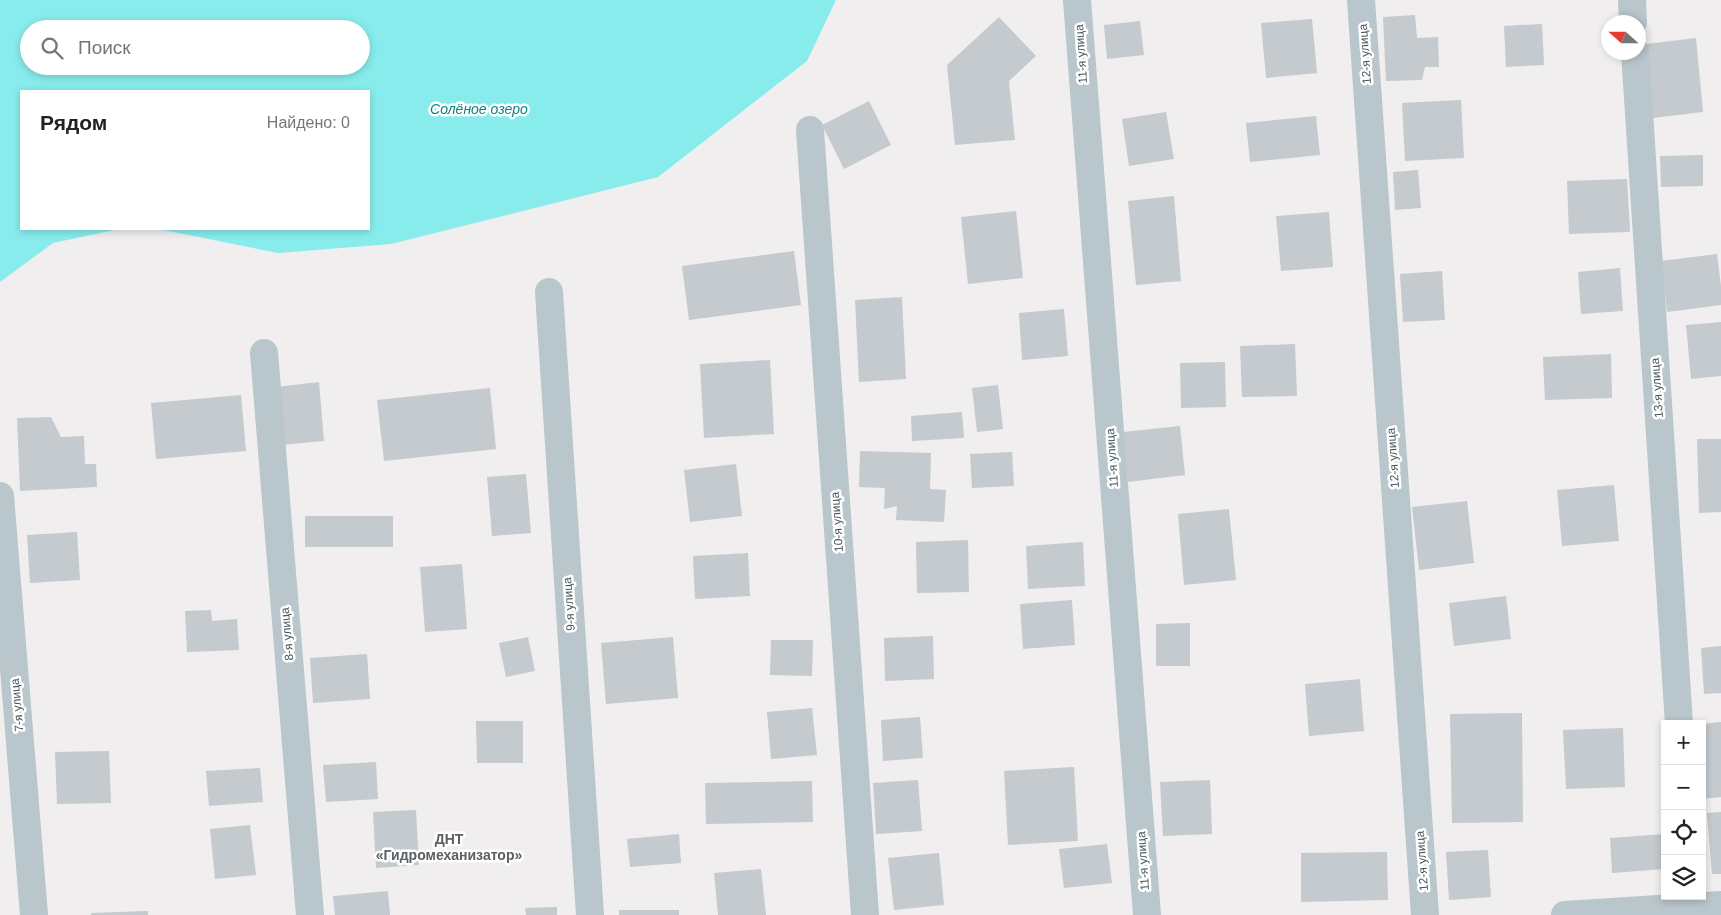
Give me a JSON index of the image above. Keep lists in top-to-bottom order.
{
  "streets": {
    "street": [
      "11-я улица",
      "12-я улица",
      "13-я улица",
      "10-я улица",
      "9-я улица",
      "8-я улица",
      "7-я улица"
    ]
  },
  "districts": ["ДНТ «Гидромеханизатор»"],
  "water": ["Солёное озеро"],
  "north": "left",
  "page": {
    "search": "Поиск",
    "heading": ["Рядом", "Найдено: 0"],
    "map_buttons": ["+", "−"]
  }
}
